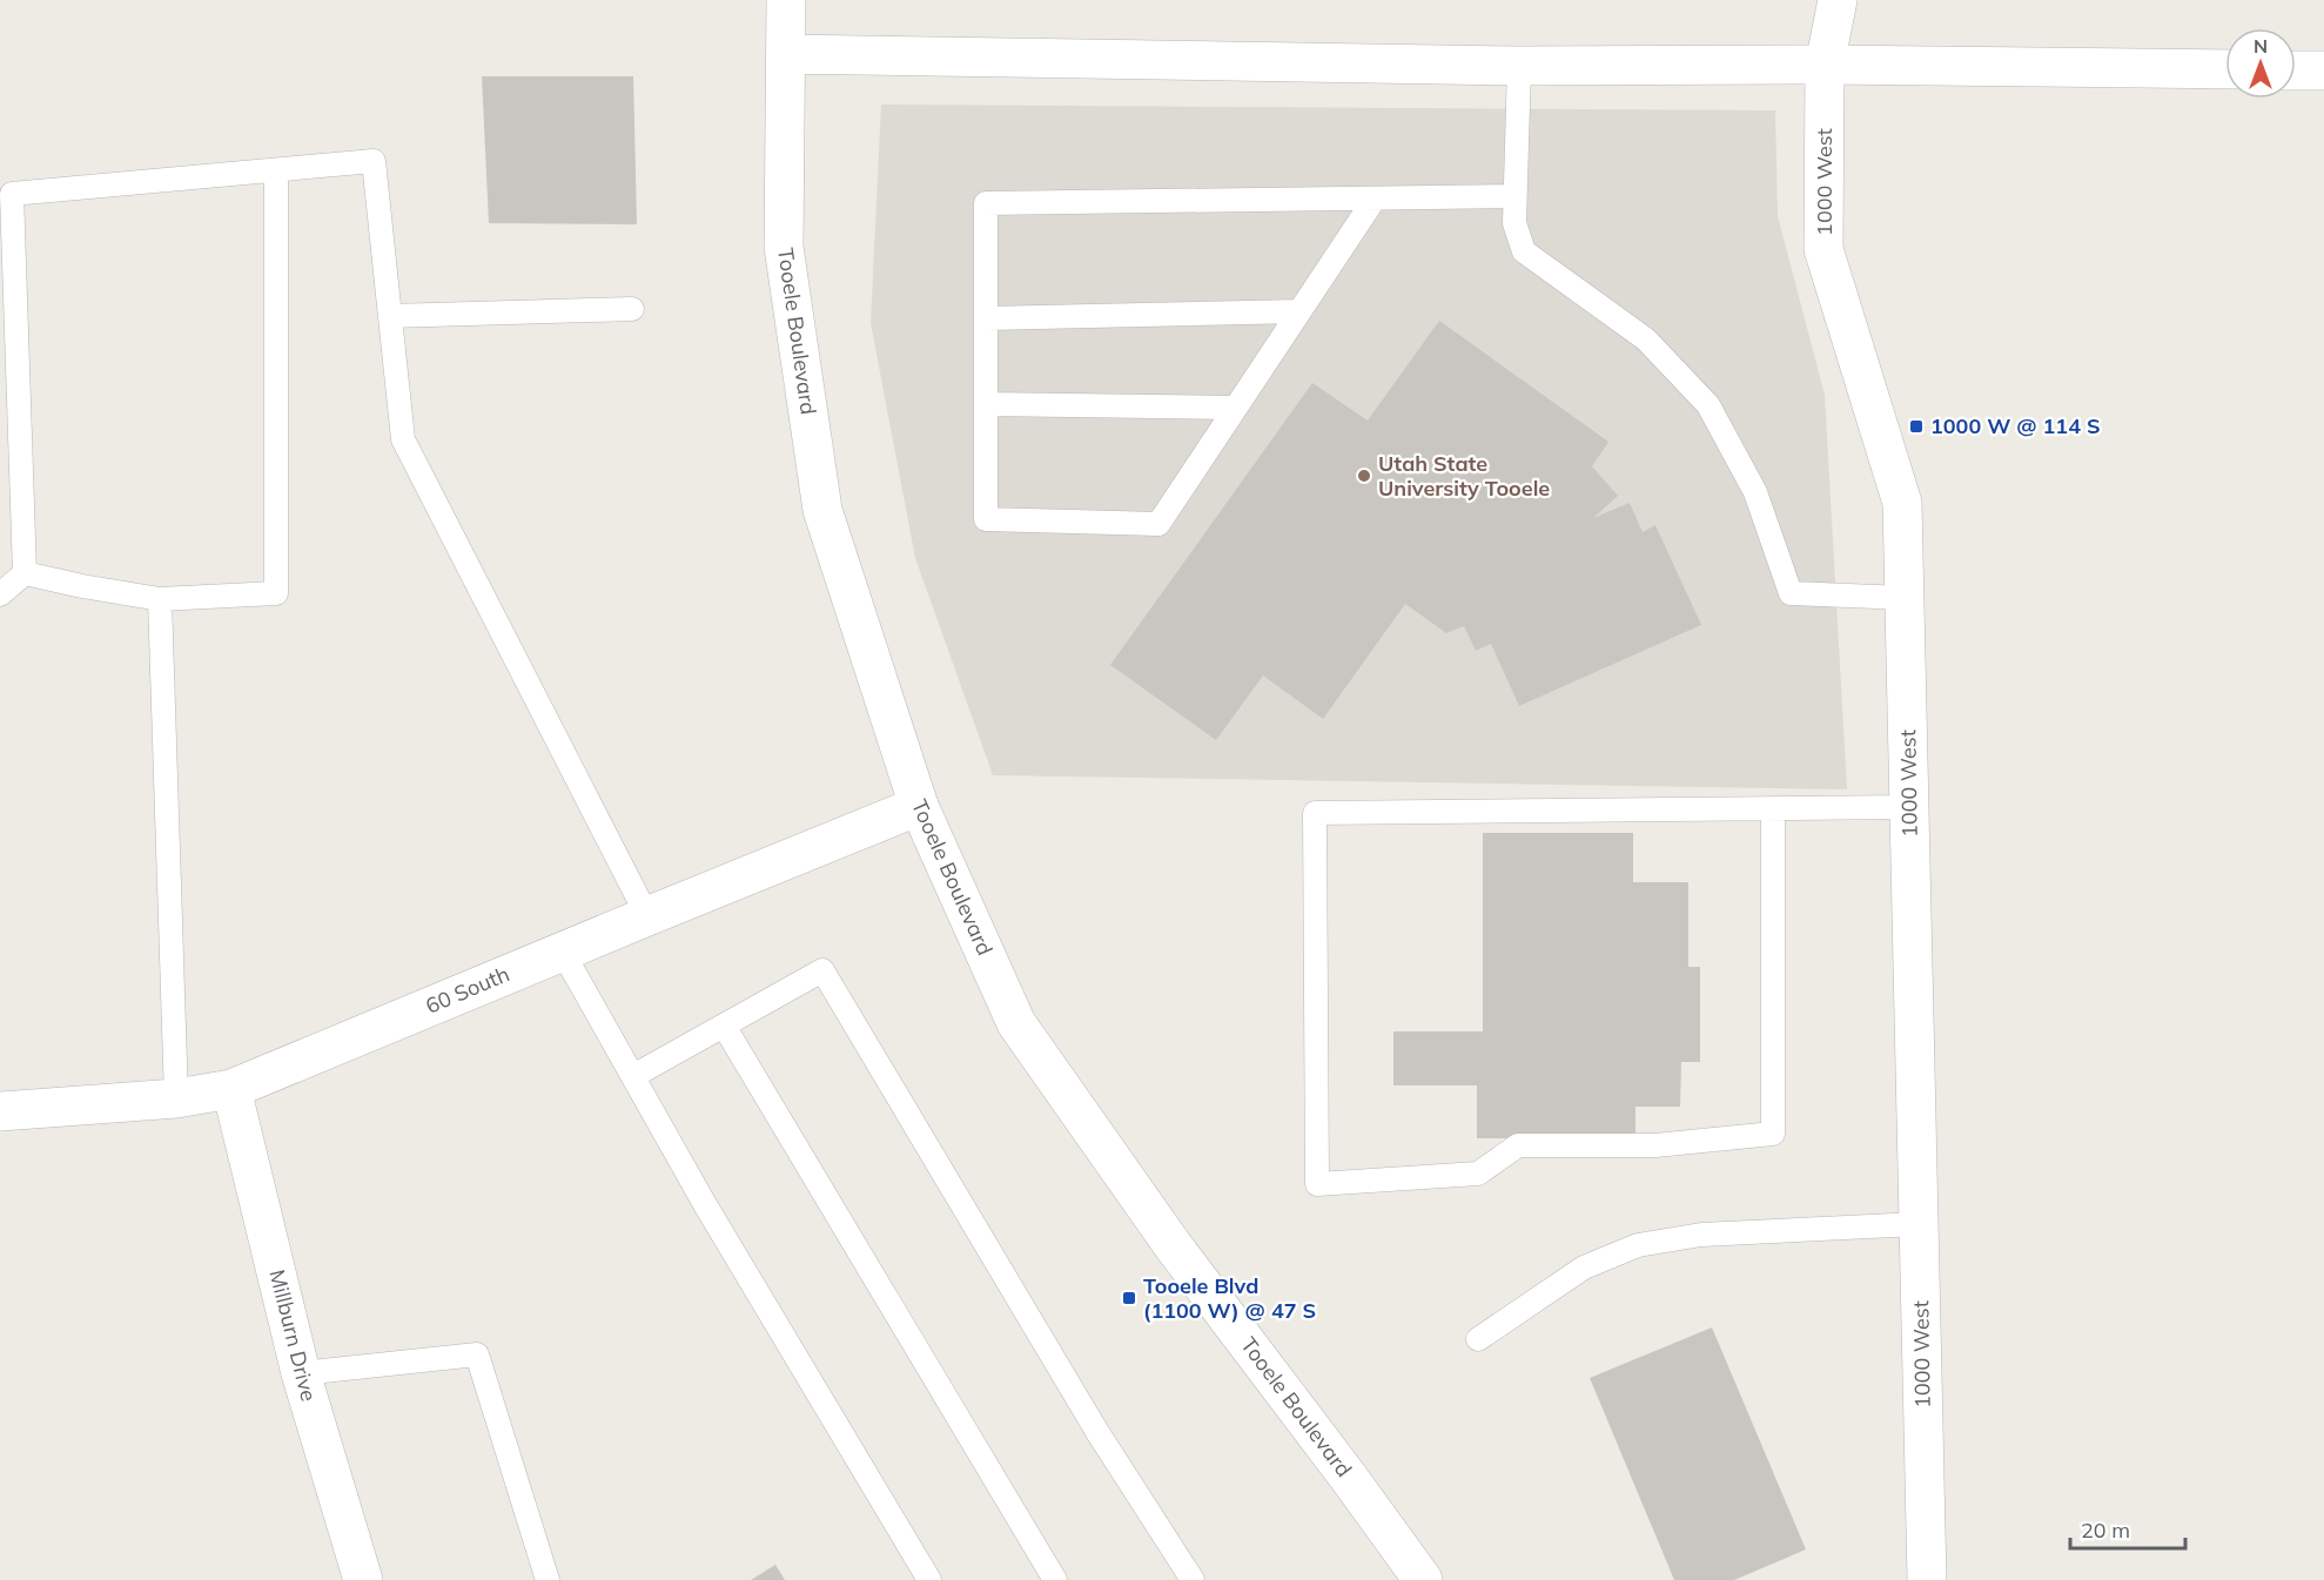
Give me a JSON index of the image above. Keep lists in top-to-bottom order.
{
  "streets": {
    "street": [
      "1000 West",
      "Tooele Boulevard",
      "60 South",
      "Millburn Drive"
    ]
  },
  "crossings": [
    ["Tooele Boulevard", "60 South"],
    ["60 South", "Millburn Drive"]
  ],
  "places": {
    "transit": ["1000 W @ 114 S", "Tooele Blvd (1100 W) @ 47 S"],
    "other": ["Utah State University Tooele"]
  },
  "scale_bar": "20 m",
  "north": "top"
}
